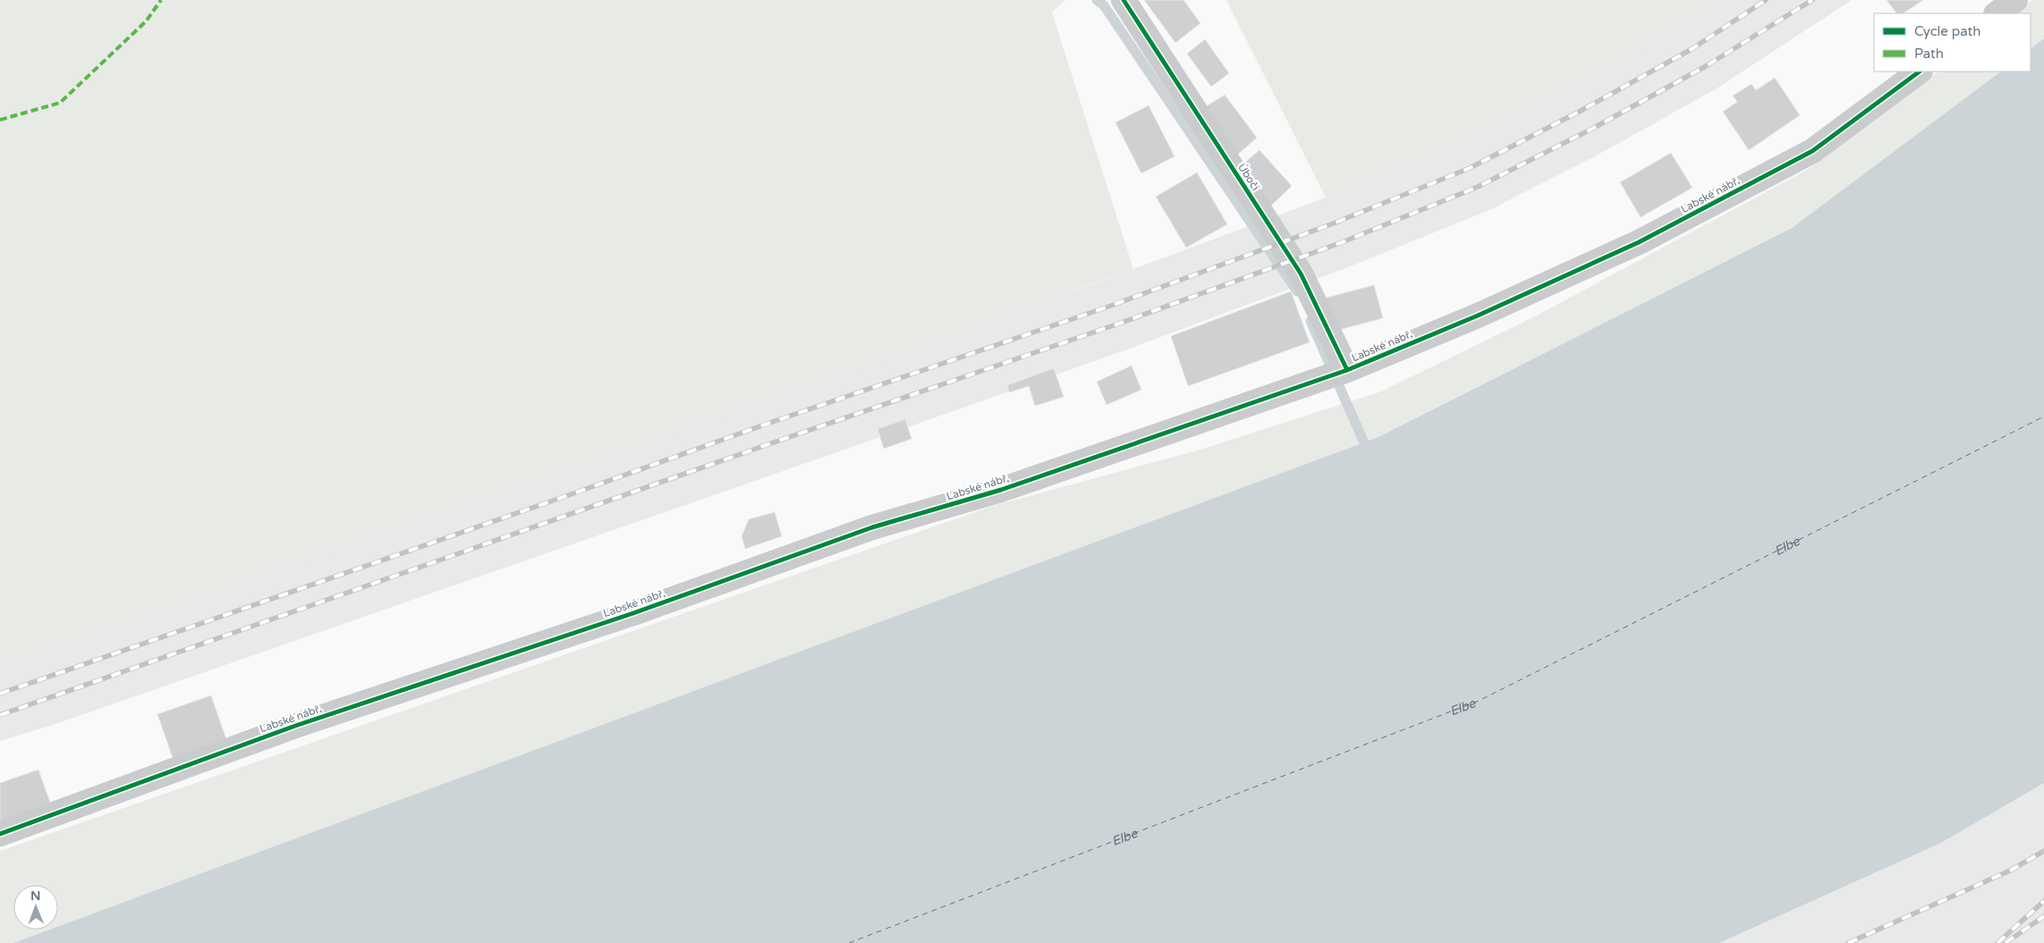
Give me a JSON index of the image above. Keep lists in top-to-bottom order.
{
  "streets": {
    "street": ["Úbočí", "Labské nábř."]
  },
  "crossings": [
    ["Úbočí", "Labské nábř."]
  ],
  "water": ["Elbe"],
  "legend": ["Cycle path", "Path"],
  "north": "top"
}
